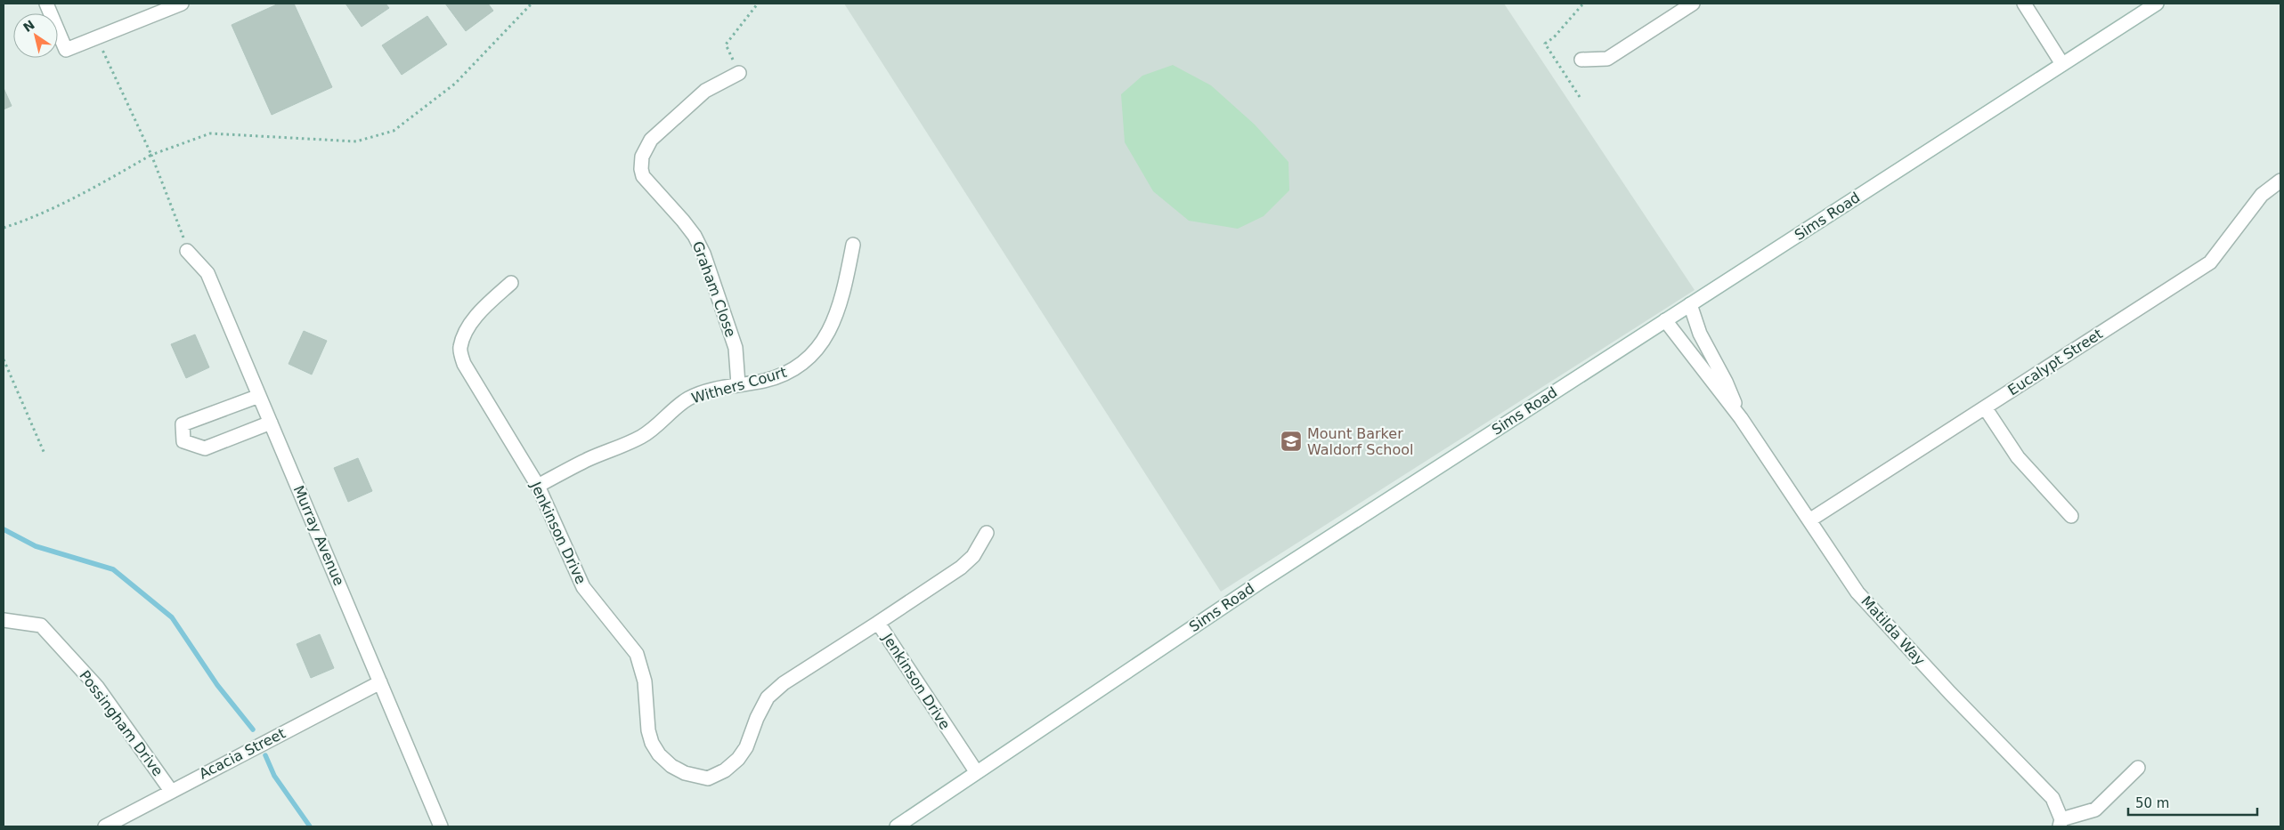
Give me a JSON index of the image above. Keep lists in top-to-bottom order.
{
  "streets": {
    "street": [
      "Sims Road",
      "Graham Close",
      "Eucalypt Street",
      "Withers Court",
      "Jenkinson Drive",
      "Murray Avenue",
      "Matilda Way",
      "Possingham Drive",
      "Acacia Street"
    ]
  },
  "crossings": [
    ["Sims Road", "Jenkinson Drive"],
    ["Sims Road", "Matilda Way"],
    ["Graham Close", "Withers Court"],
    ["Eucalypt Street", "Matilda Way"],
    ["Withers Court", "Jenkinson Drive"],
    ["Murray Avenue", "Acacia Street"],
    ["Possingham Drive", "Acacia Street"]
  ],
  "places": {
    "school or university": ["Mount Barker Waldorf School"]
  },
  "scale_bar": "50 m",
  "north": "top left"
}
